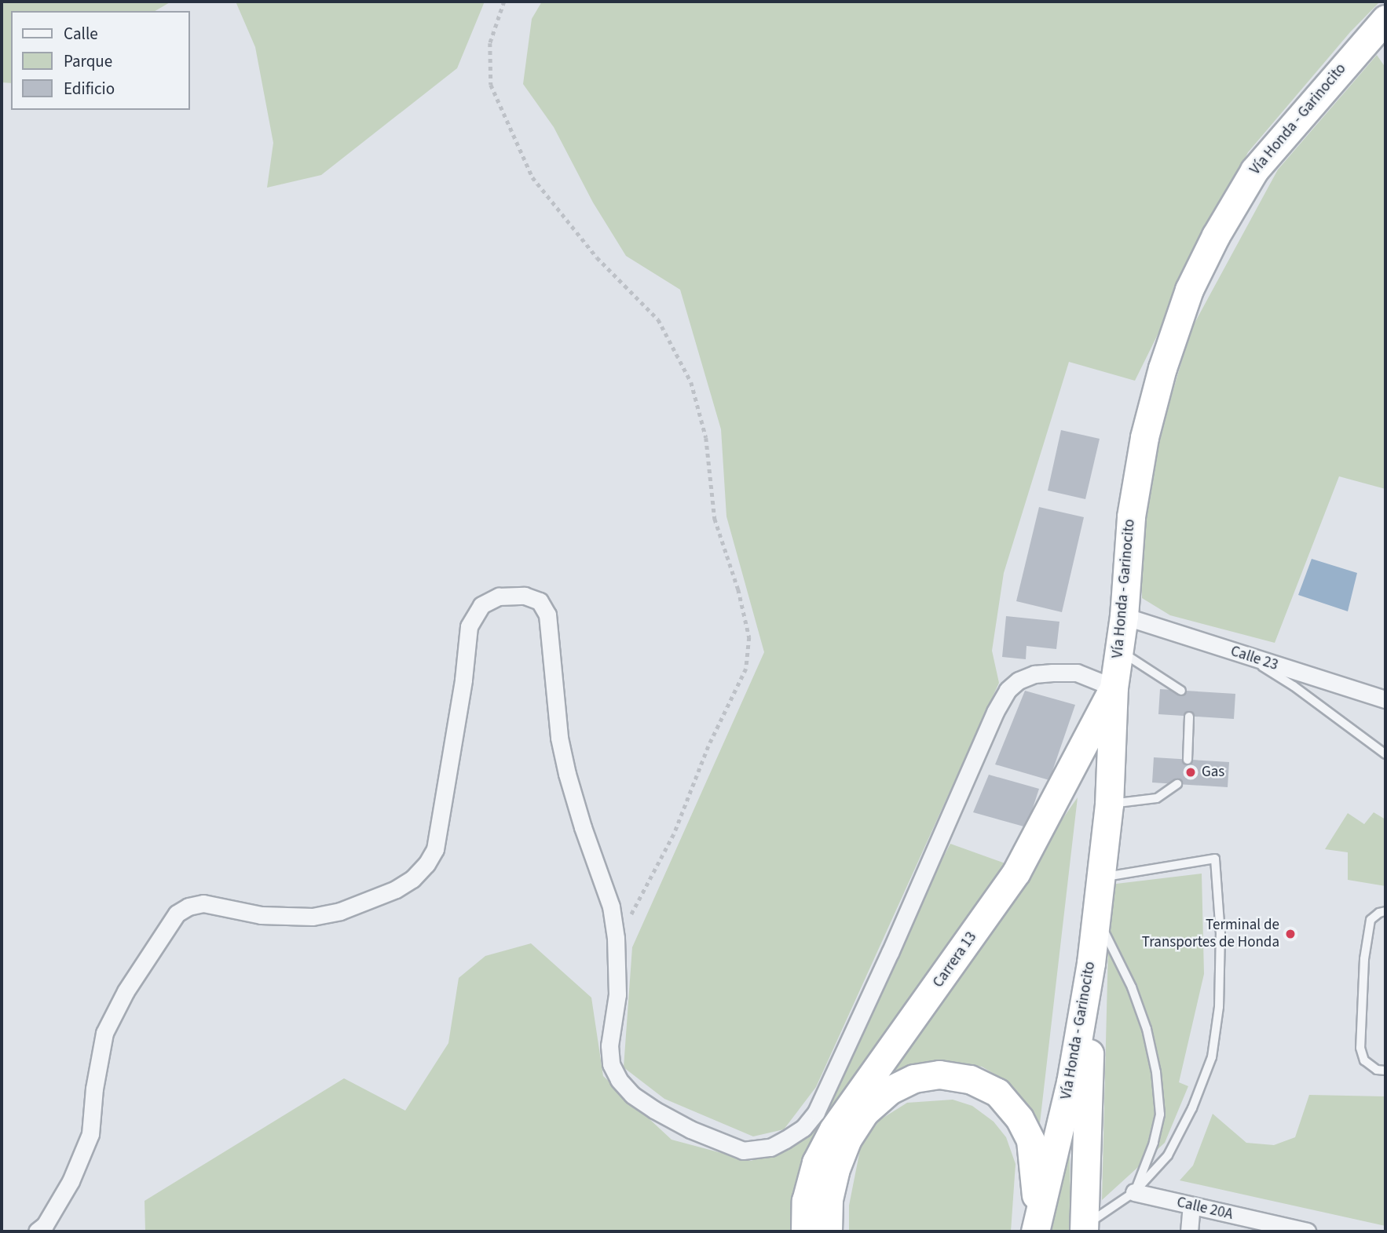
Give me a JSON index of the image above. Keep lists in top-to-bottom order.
{
  "streets": {
    "highway": ["Vía Honda - Garinocito", "Carrera 13"],
    "street": ["Calle 23", "Calle 20A"]
  },
  "crossings": [
    ["Vía Honda - Garinocito", "Calle 23"],
    ["Vía Honda - Garinocito", "Carrera 13"]
  ],
  "places": ["Gas", "Terminal de Transportes de Honda"],
  "legend": ["Calle", "Parque", "Edificio"]
}
